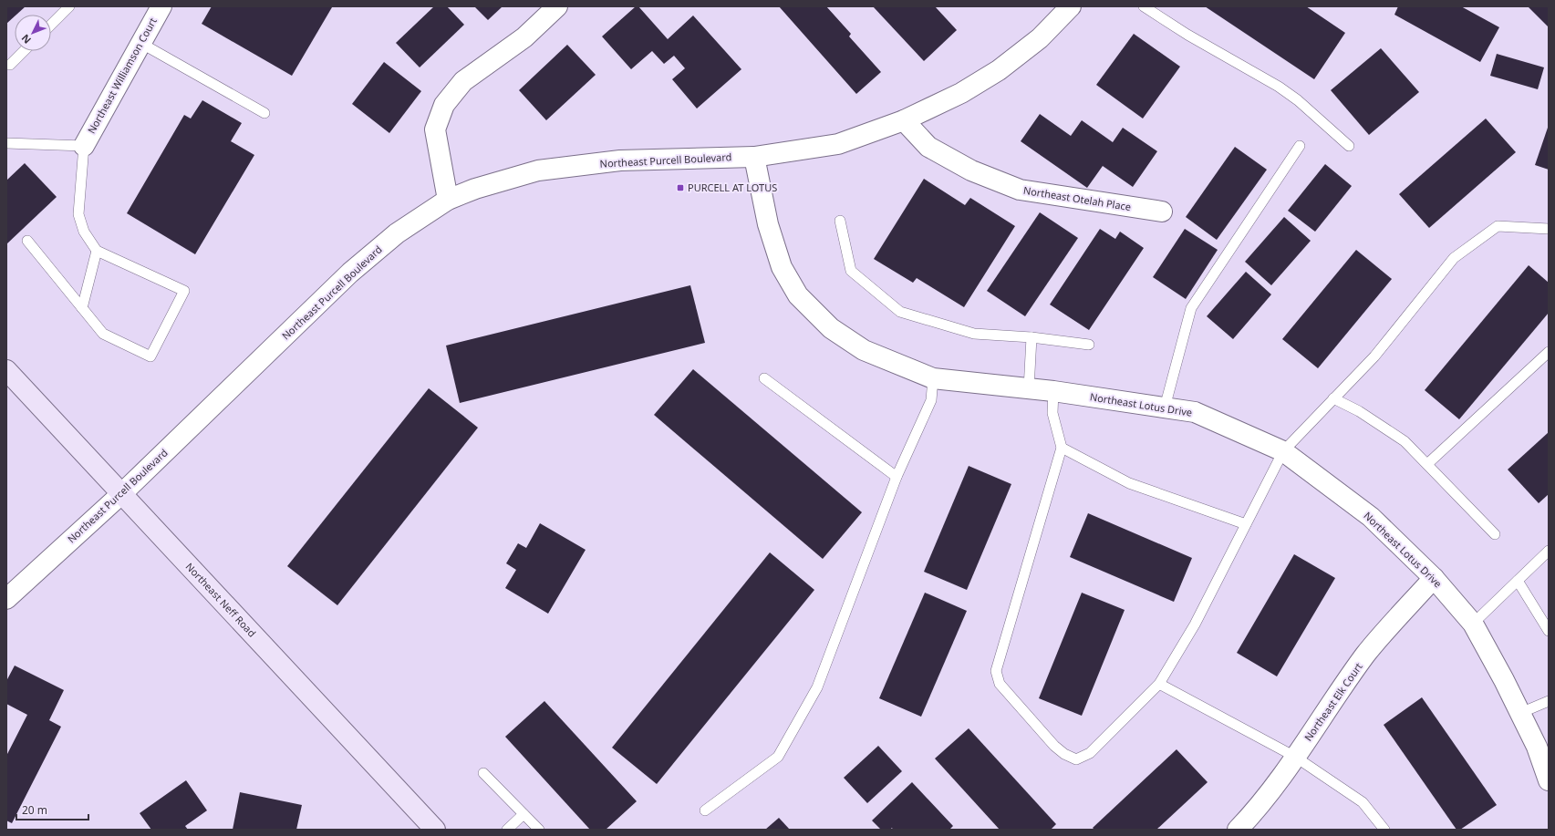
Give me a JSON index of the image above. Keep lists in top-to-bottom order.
{
  "streets": {
    "main road": ["Northeast Neff Road"],
    "street": [
      "Northeast Williamson Court",
      "Northeast Purcell Boulevard",
      "Northeast Otelah Place",
      "Northeast Lotus Drive",
      "Northeast Elk Court"
    ]
  },
  "crossings": [
    ["Northeast Purcell Boulevard", "Northeast Otelah Place"],
    ["Northeast Purcell Boulevard", "Northeast Lotus Drive"],
    ["Northeast Purcell Boulevard", "Northeast Neff Road"],
    ["Northeast Lotus Drive", "Northeast Elk Court"]
  ],
  "places": {
    "transit": ["PURCELL AT LOTUS"]
  },
  "scale_bar": "20 m",
  "north": "bottom left"
}
